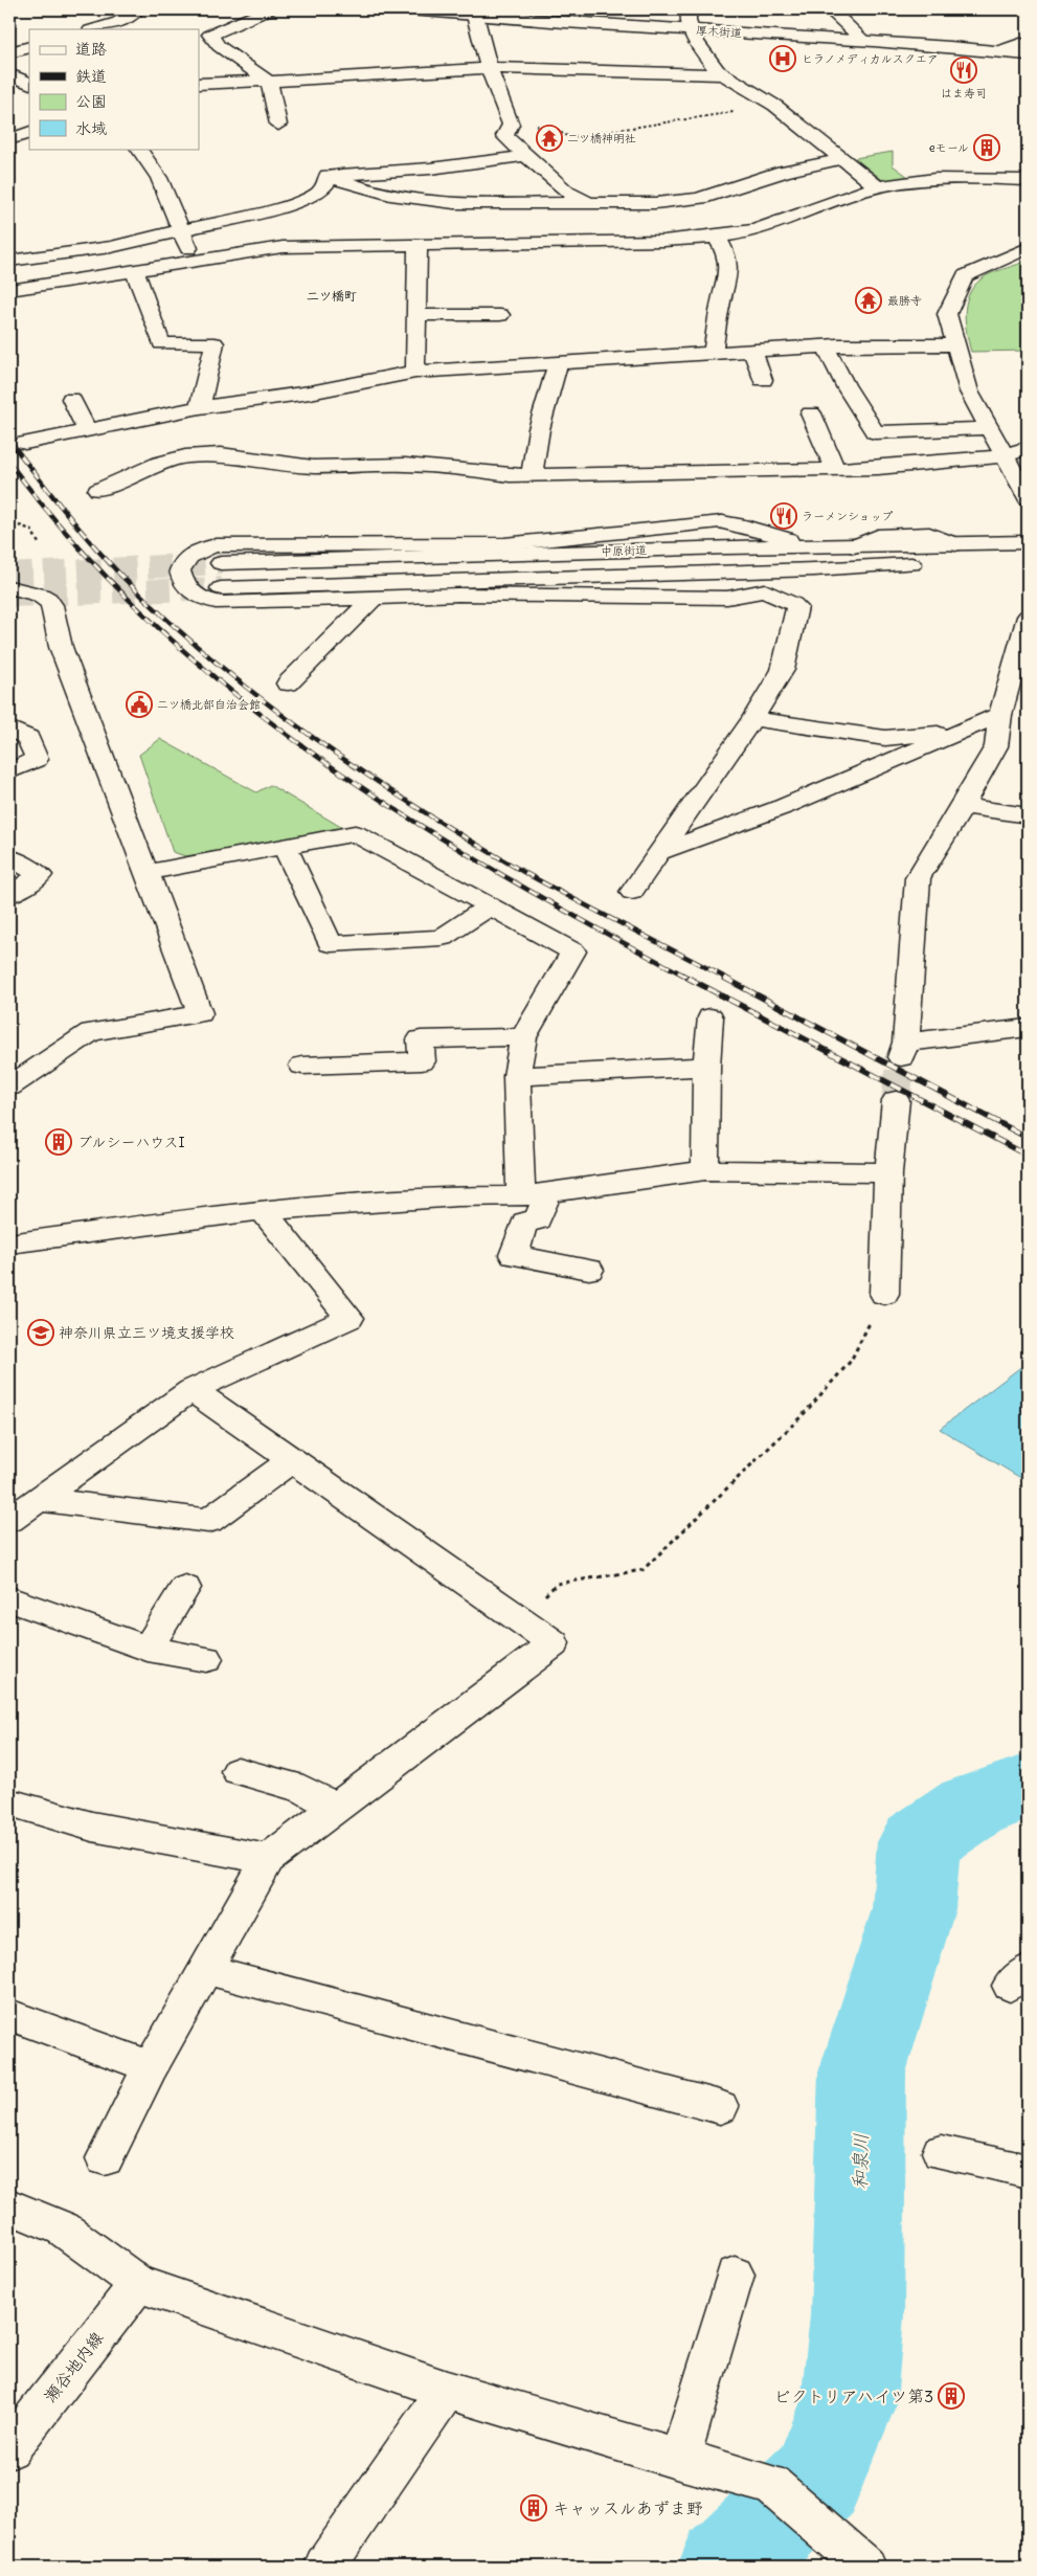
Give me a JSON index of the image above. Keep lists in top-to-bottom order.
{
  "streets": {
    "street": ["厚木街道", "中原街道", "瀬谷地内線"]
  },
  "districts": ["二ツ橋町"],
  "water": ["和泉川"],
  "places": {
    "hospital": ["ヒラノメディカルスクエア"],
    "restaurant": ["はま寿司", "ラーメンショップ"],
    "temple": ["二ツ橋神明社", "最勝寺"],
    "building": [
      "eモール",
      "ブルシーハウスI",
      "ビクトリアハイツ第3",
      "キャッスルあずま野"
    ],
    "public building": ["二ツ橋北部自治会館"],
    "school or university": ["神奈川県立三ツ境支援学校"]
  },
  "legend": [
    "道路",
    "鉄道",
    "公園",
    "水域"
  ]
}
